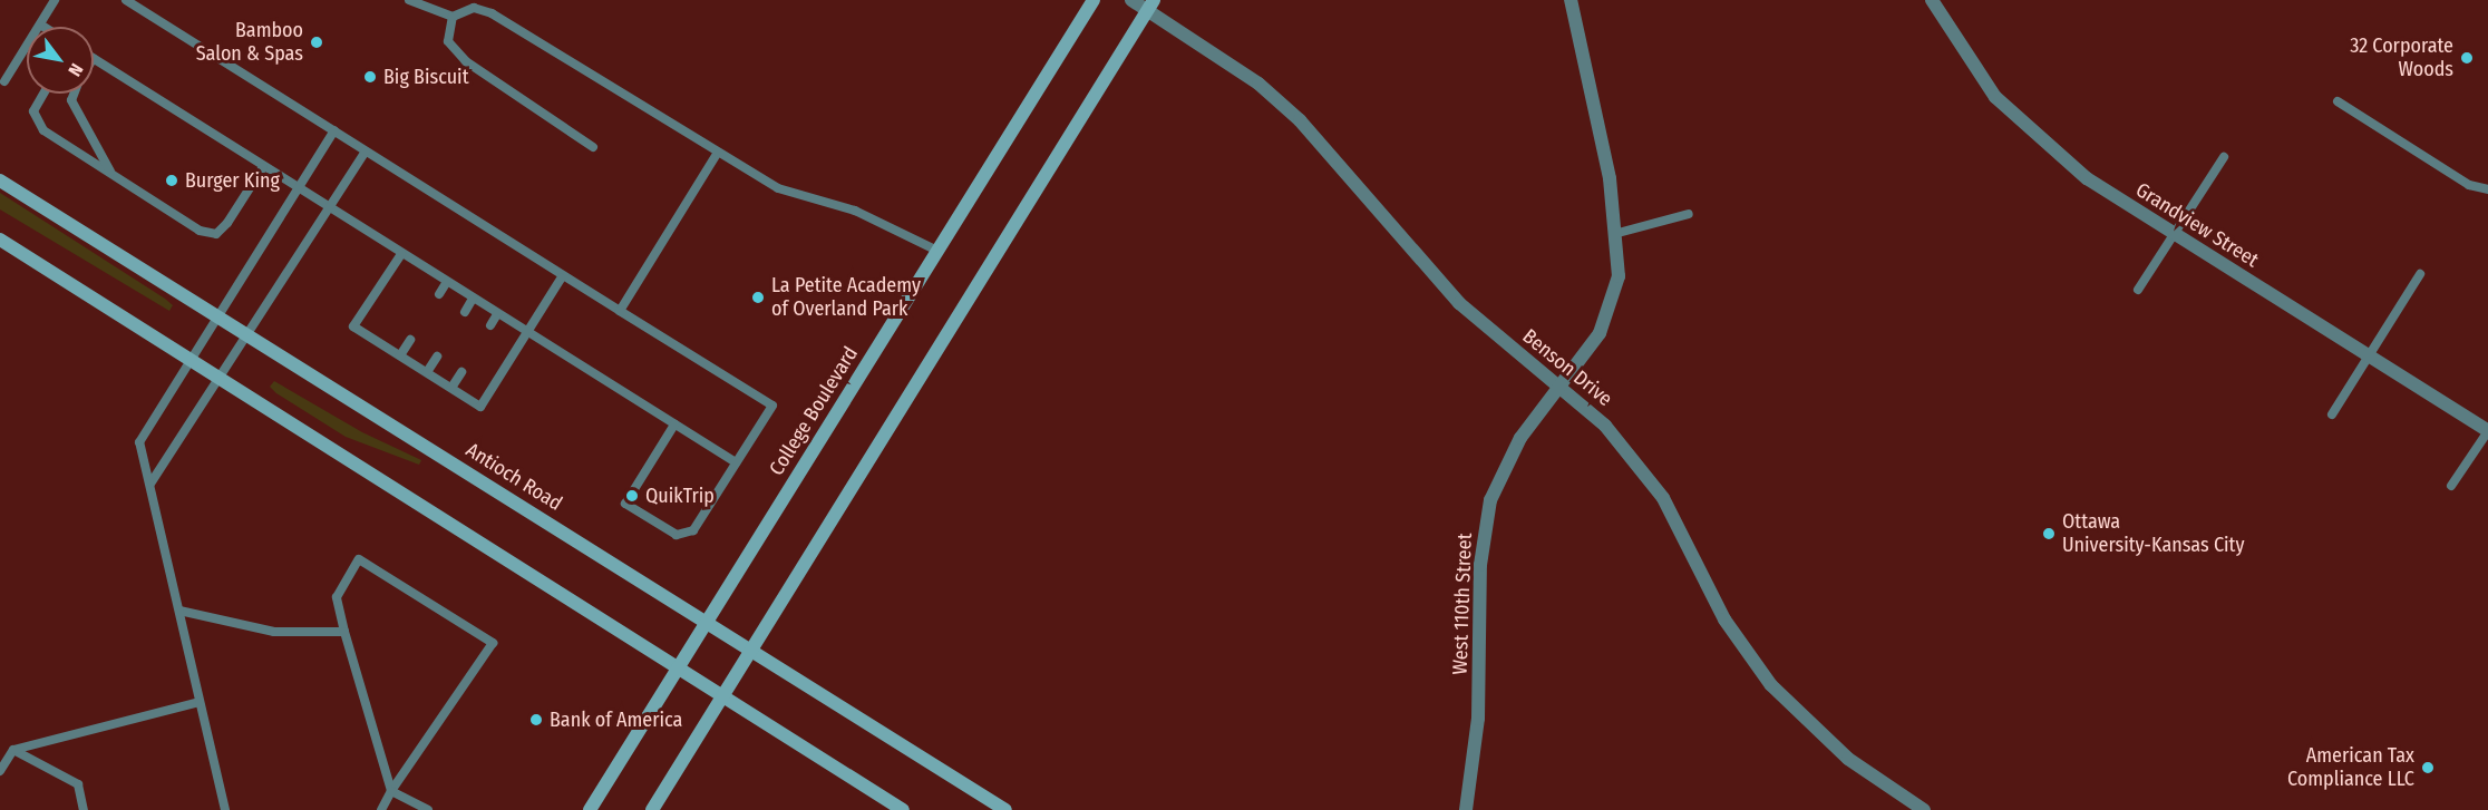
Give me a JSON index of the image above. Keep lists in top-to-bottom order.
{
  "streets": {
    "main road": ["College Boulevard", "Antioch Road"],
    "street": ["Grandview Street", "Benson Drive", "West 110th Street"]
  },
  "crossings": [
    ["Benson Drive", "West 110th Street"],
    ["College Boulevard", "Antioch Road"]
  ],
  "places": [
    "Bamboo Salon & Spas",
    "32 Corporate Woods",
    "Big Biscuit",
    "Burger King",
    "La Petite Academy of Overland Park",
    "QuikTrip",
    "Ottawa University-Kansas City",
    "Bank of America",
    "American Tax Compliance LLC"
  ],
  "north": "bottom right"
}
